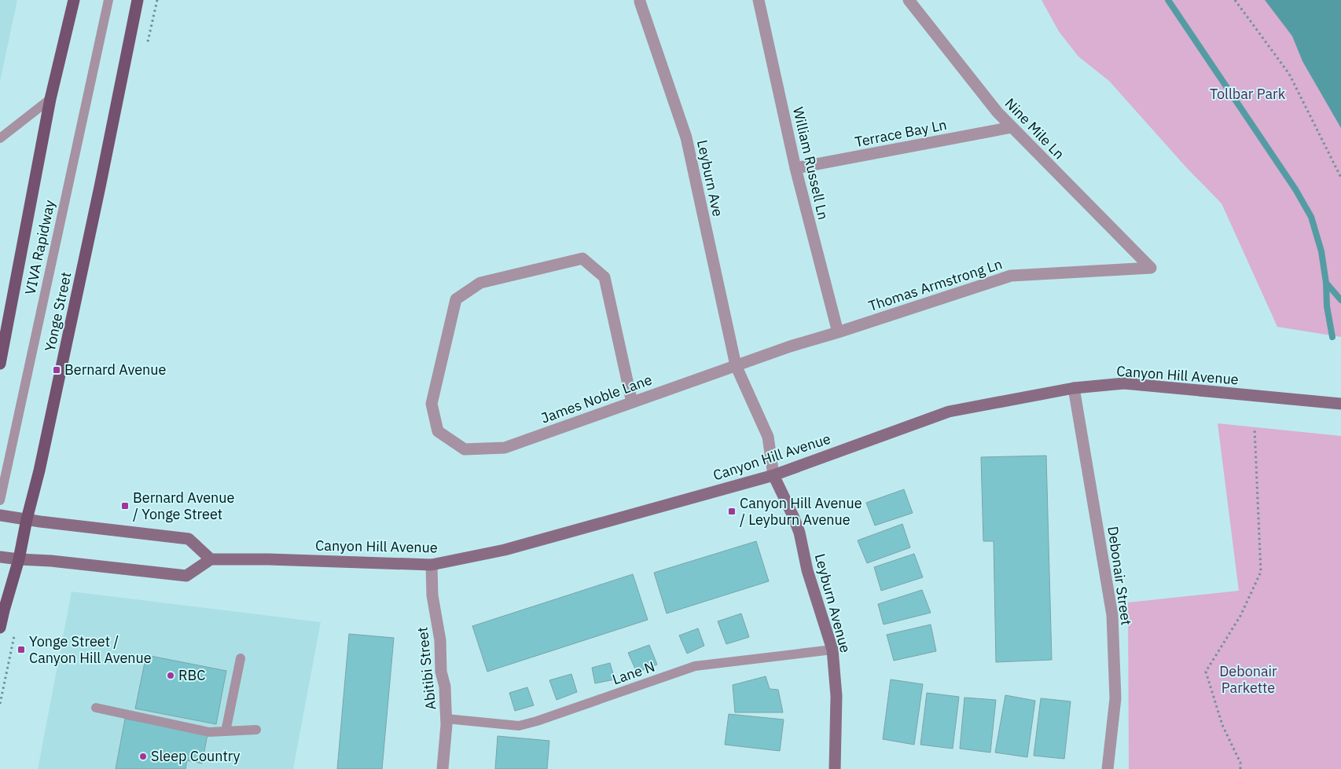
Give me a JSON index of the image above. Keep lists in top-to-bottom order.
{
  "streets": {
    "main road": ["Yonge Street"],
    "street": [
      "Nine Mile Ln",
      "Terrace Bay Ln",
      "William Russell Ln",
      "Leyburn Ave",
      "Thomas Armstrong Ln",
      "Canyon Hill Avenue",
      "James Noble Lane",
      "Debonair Street",
      "Leyburn Avenue",
      "Abitibi Street"
    ],
    "lane": ["VIVA Rapidway", "Lane N"]
  },
  "crossings": [
    ["Nine Mile Ln", "Terrace Bay Ln"],
    ["Nine Mile Ln", "Thomas Armstrong Ln"],
    ["Terrace Bay Ln", "William Russell Ln"],
    ["William Russell Ln", "Thomas Armstrong Ln"],
    ["Leyburn Ave", "Thomas Armstrong Ln"],
    ["Leyburn Ave", "Canyon Hill Avenue"],
    ["Leyburn Ave", "James Noble Lane"],
    ["Leyburn Ave", "Leyburn Avenue"],
    ["Thomas Armstrong Ln", "James Noble Lane"],
    ["Canyon Hill Avenue", "Debonair Street"],
    ["Canyon Hill Avenue", "Leyburn Avenue"],
    ["Canyon Hill Avenue", "Abitibi Street"],
    ["Leyburn Avenue", "Lane N"],
    ["Abitibi Street", "Lane N"]
  ],
  "parks": ["Tollbar Park", "Debonair Parkette"],
  "places": {
    "transit": [
      "Bernard Avenue",
      "Bernard Avenue / Yonge Street",
      "Canyon Hill Avenue / Leyburn Avenue",
      "Yonge Street / Canyon Hill Avenue"
    ],
    "other": ["RBC", "Sleep Country"]
  }
}
